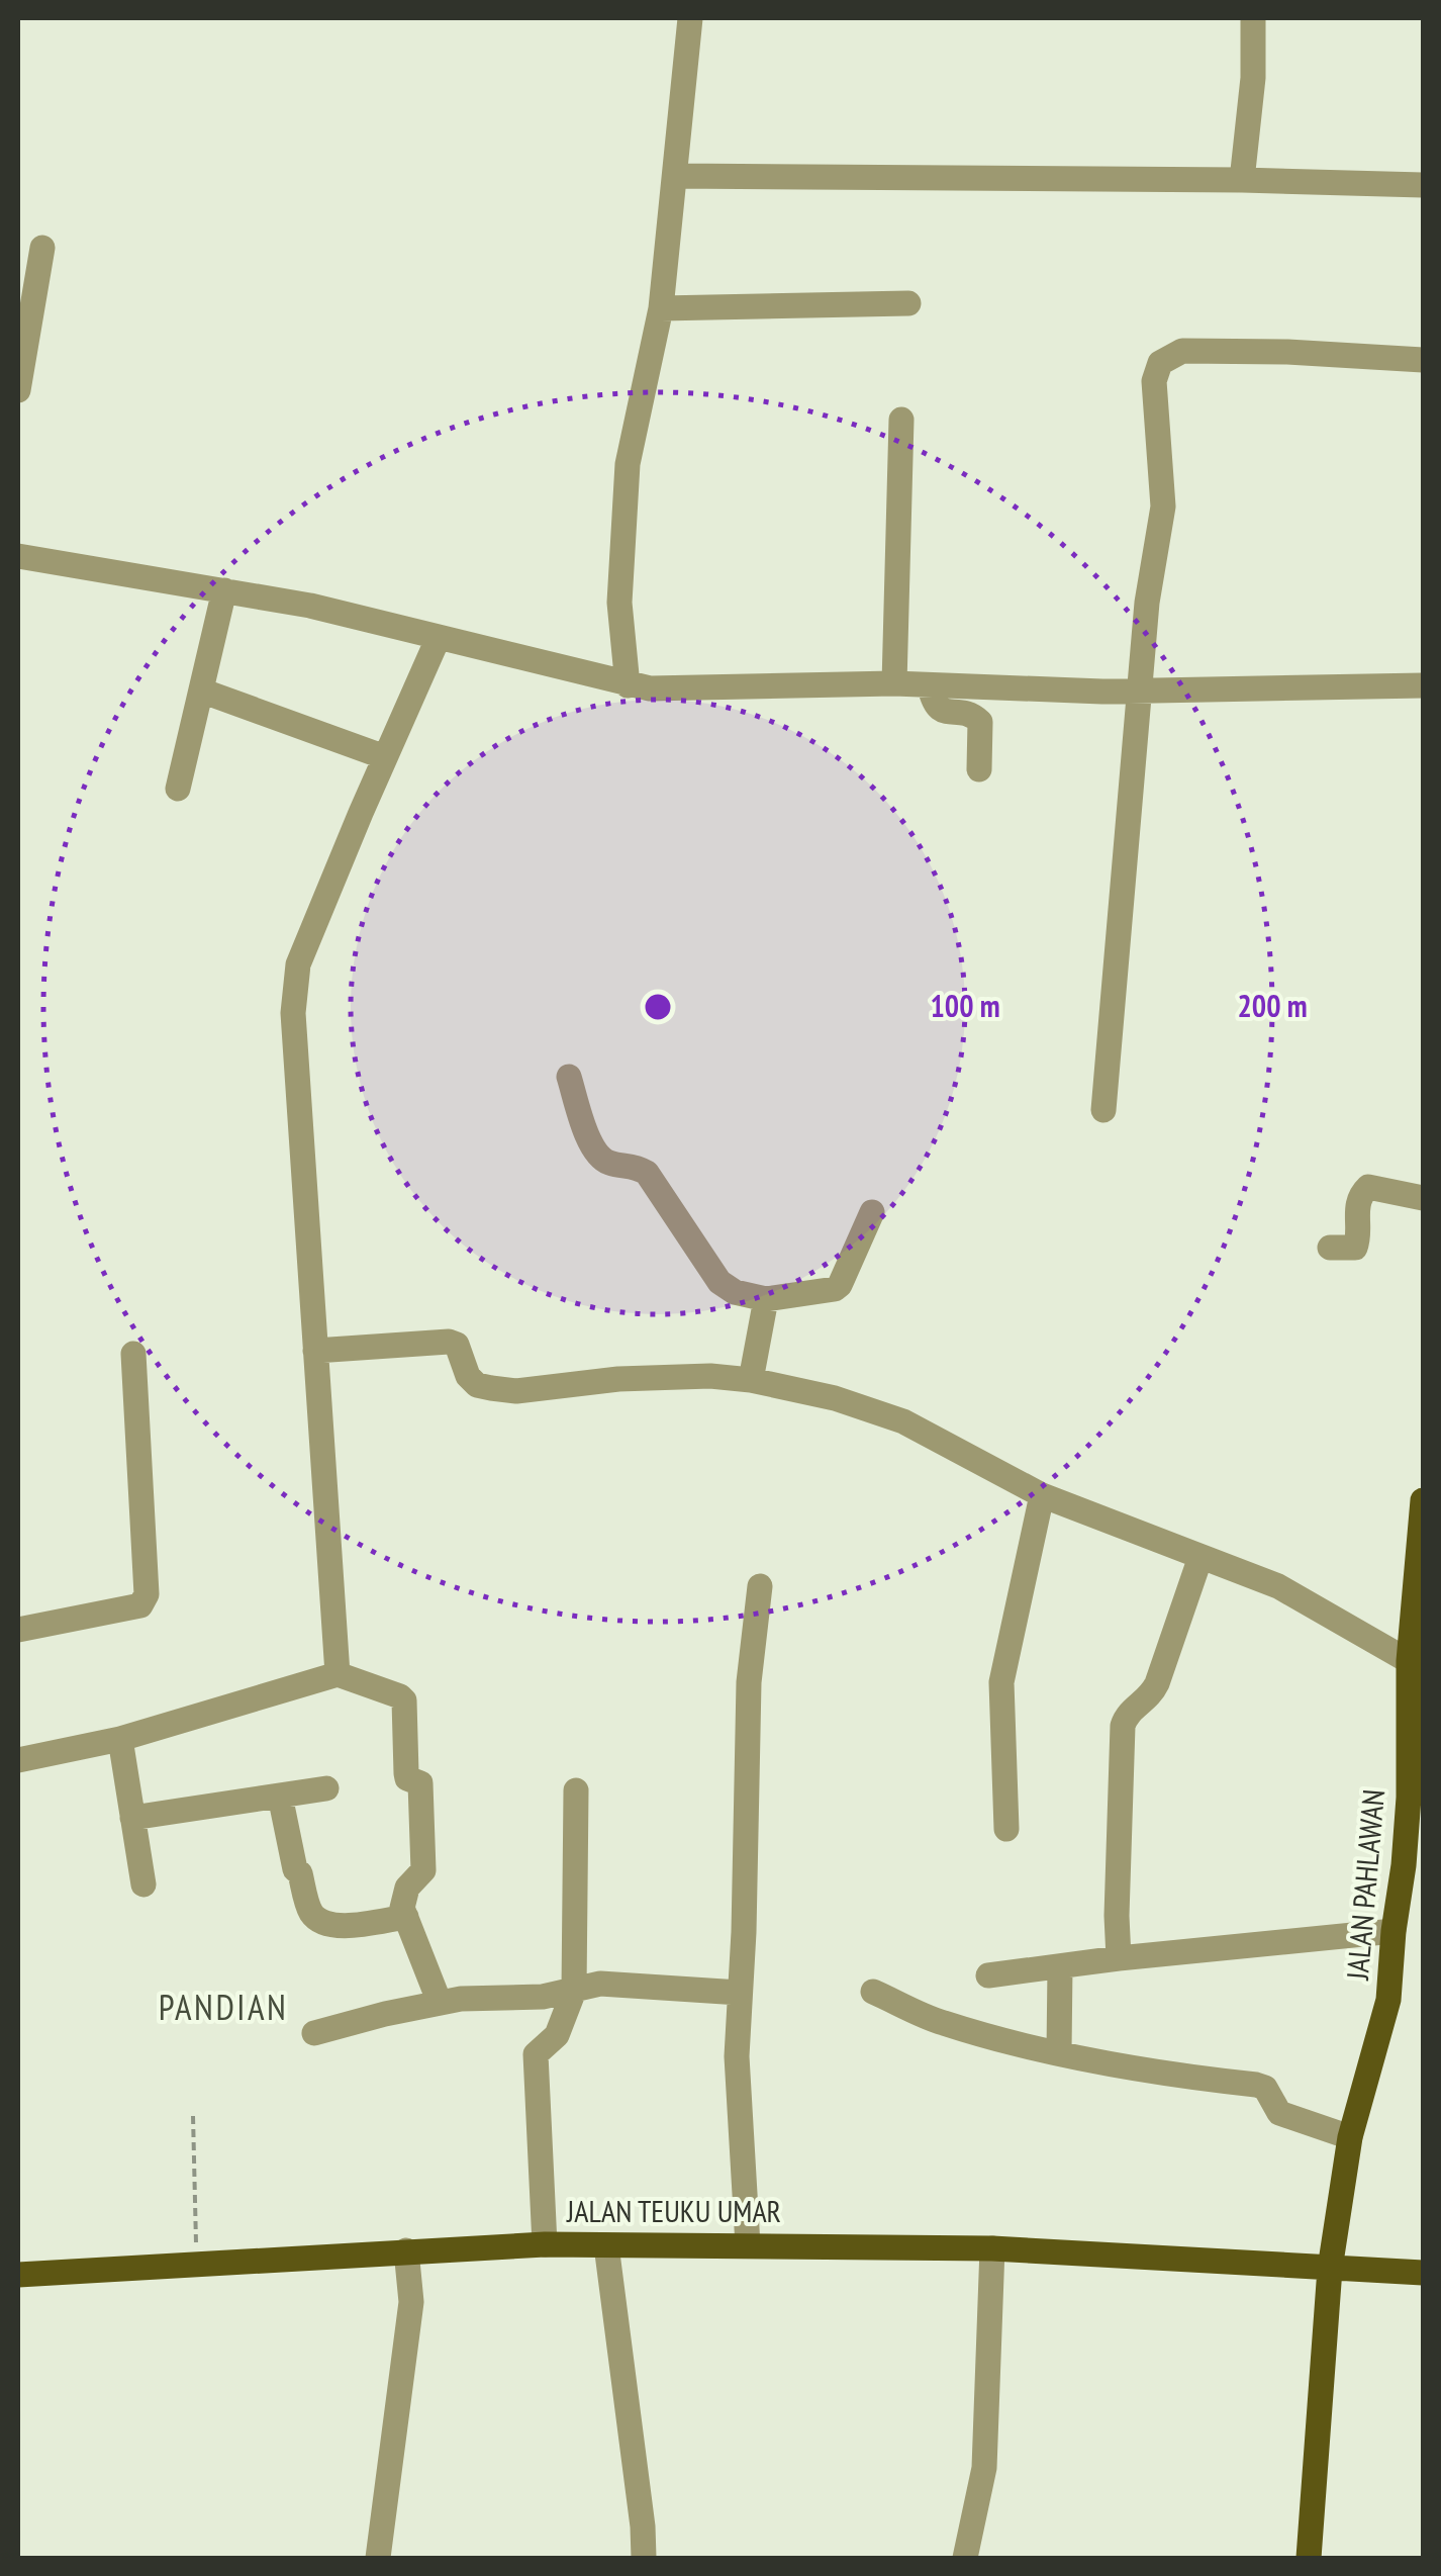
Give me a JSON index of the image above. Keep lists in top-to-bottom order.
{
  "streets": {
    "main road": ["JALAN PAHLAWAN", "JALAN TEUKU UMAR"]
  },
  "crossings": [
    ["JALAN PAHLAWAN", "JALAN TEUKU UMAR"]
  ],
  "districts": ["PANDIAN"],
  "rings": ["100 m", "200 m"]
}
